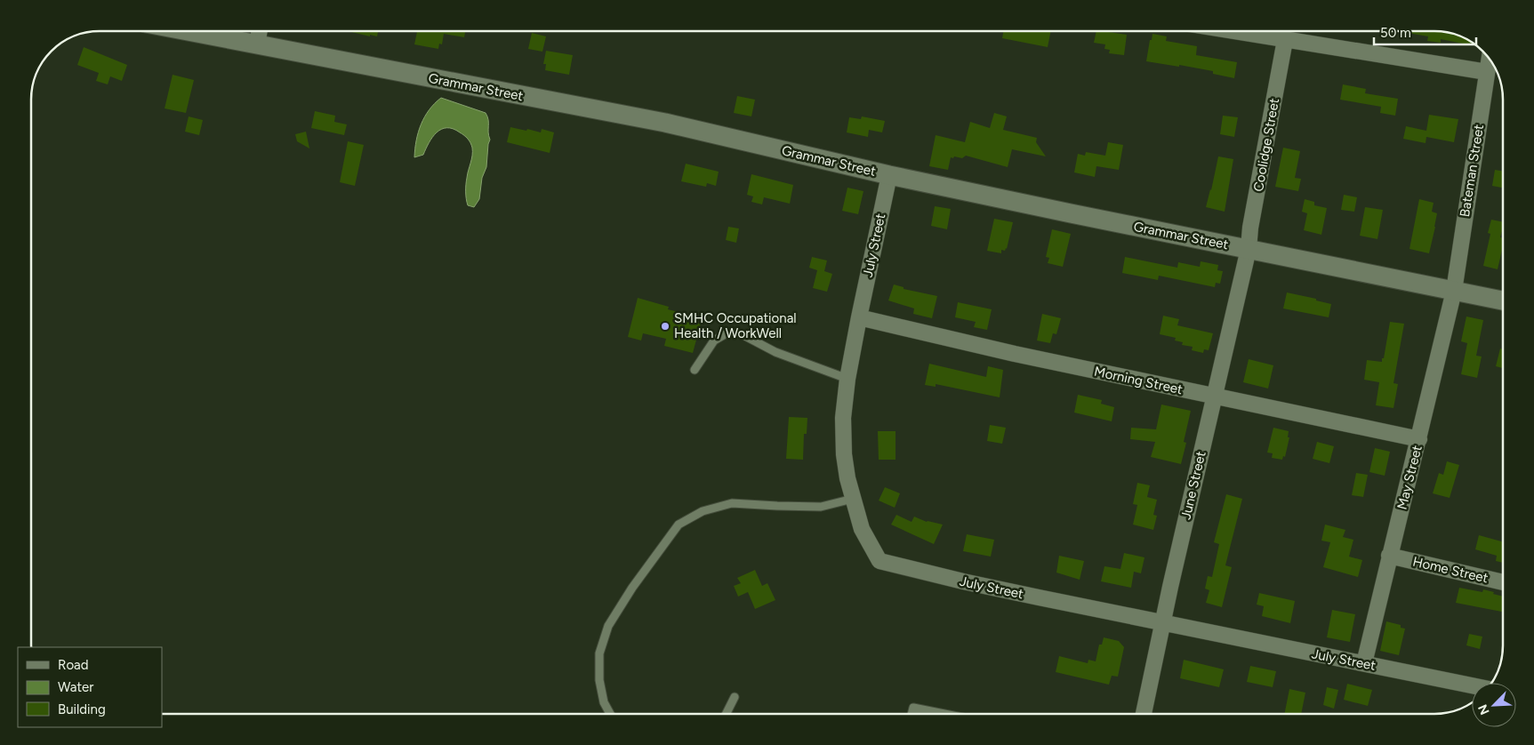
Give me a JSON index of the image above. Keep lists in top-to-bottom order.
{
  "streets": {
    "street": [
      "Grammar Street",
      "Coolidge Street",
      "Bateman Street",
      "July Street",
      "Morning Street",
      "May Street",
      "June Street",
      "Home Street"
    ]
  },
  "crossings": [
    ["Grammar Street", "Coolidge Street"],
    ["Grammar Street", "Bateman Street"],
    ["Grammar Street", "July Street"],
    ["Grammar Street", "May Street"],
    ["Grammar Street", "June Street"],
    ["Coolidge Street", "June Street"],
    ["Bateman Street", "May Street"],
    ["July Street", "Morning Street"],
    ["July Street", "May Street"],
    ["July Street", "June Street"],
    ["Morning Street", "May Street"],
    ["Morning Street", "June Street"],
    ["May Street", "Home Street"]
  ],
  "places": ["SMHC Occupational Health / WorkWell"],
  "legend": ["Road", "Water", "Building"],
  "scale_bar": "50 m",
  "north": "bottom left"
}
